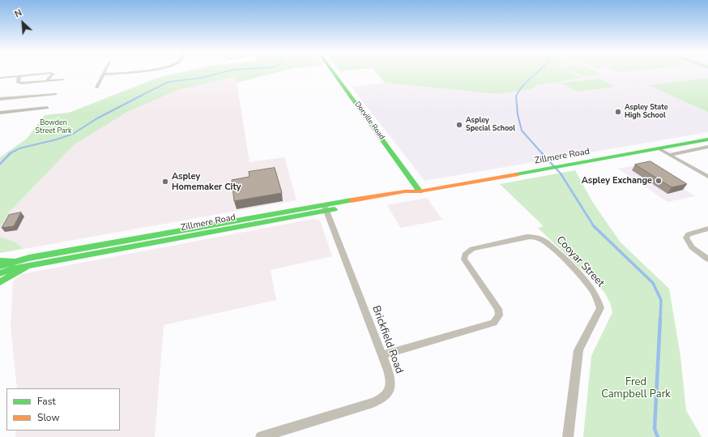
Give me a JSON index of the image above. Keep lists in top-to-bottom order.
{
  "streets": {
    "main road": ["Dorville Road", "Zillmere Road"],
    "street": ["Cooyar Street", "Brickfield Road"]
  },
  "crossings": [
    ["Dorville Road", "Zillmere Road"],
    ["Zillmere Road", "Brickfield Road"],
    ["Cooyar Street", "Brickfield Road"]
  ],
  "parks": ["Bowden Street Park", "Fred Campbell Park"],
  "places": [
    "Aspley State High School",
    "Aspley Special School",
    "Aspley Exchange",
    "Aspley Homemaker City"
  ],
  "legend": ["Fast", "Slow"],
  "north": "top left"
}
